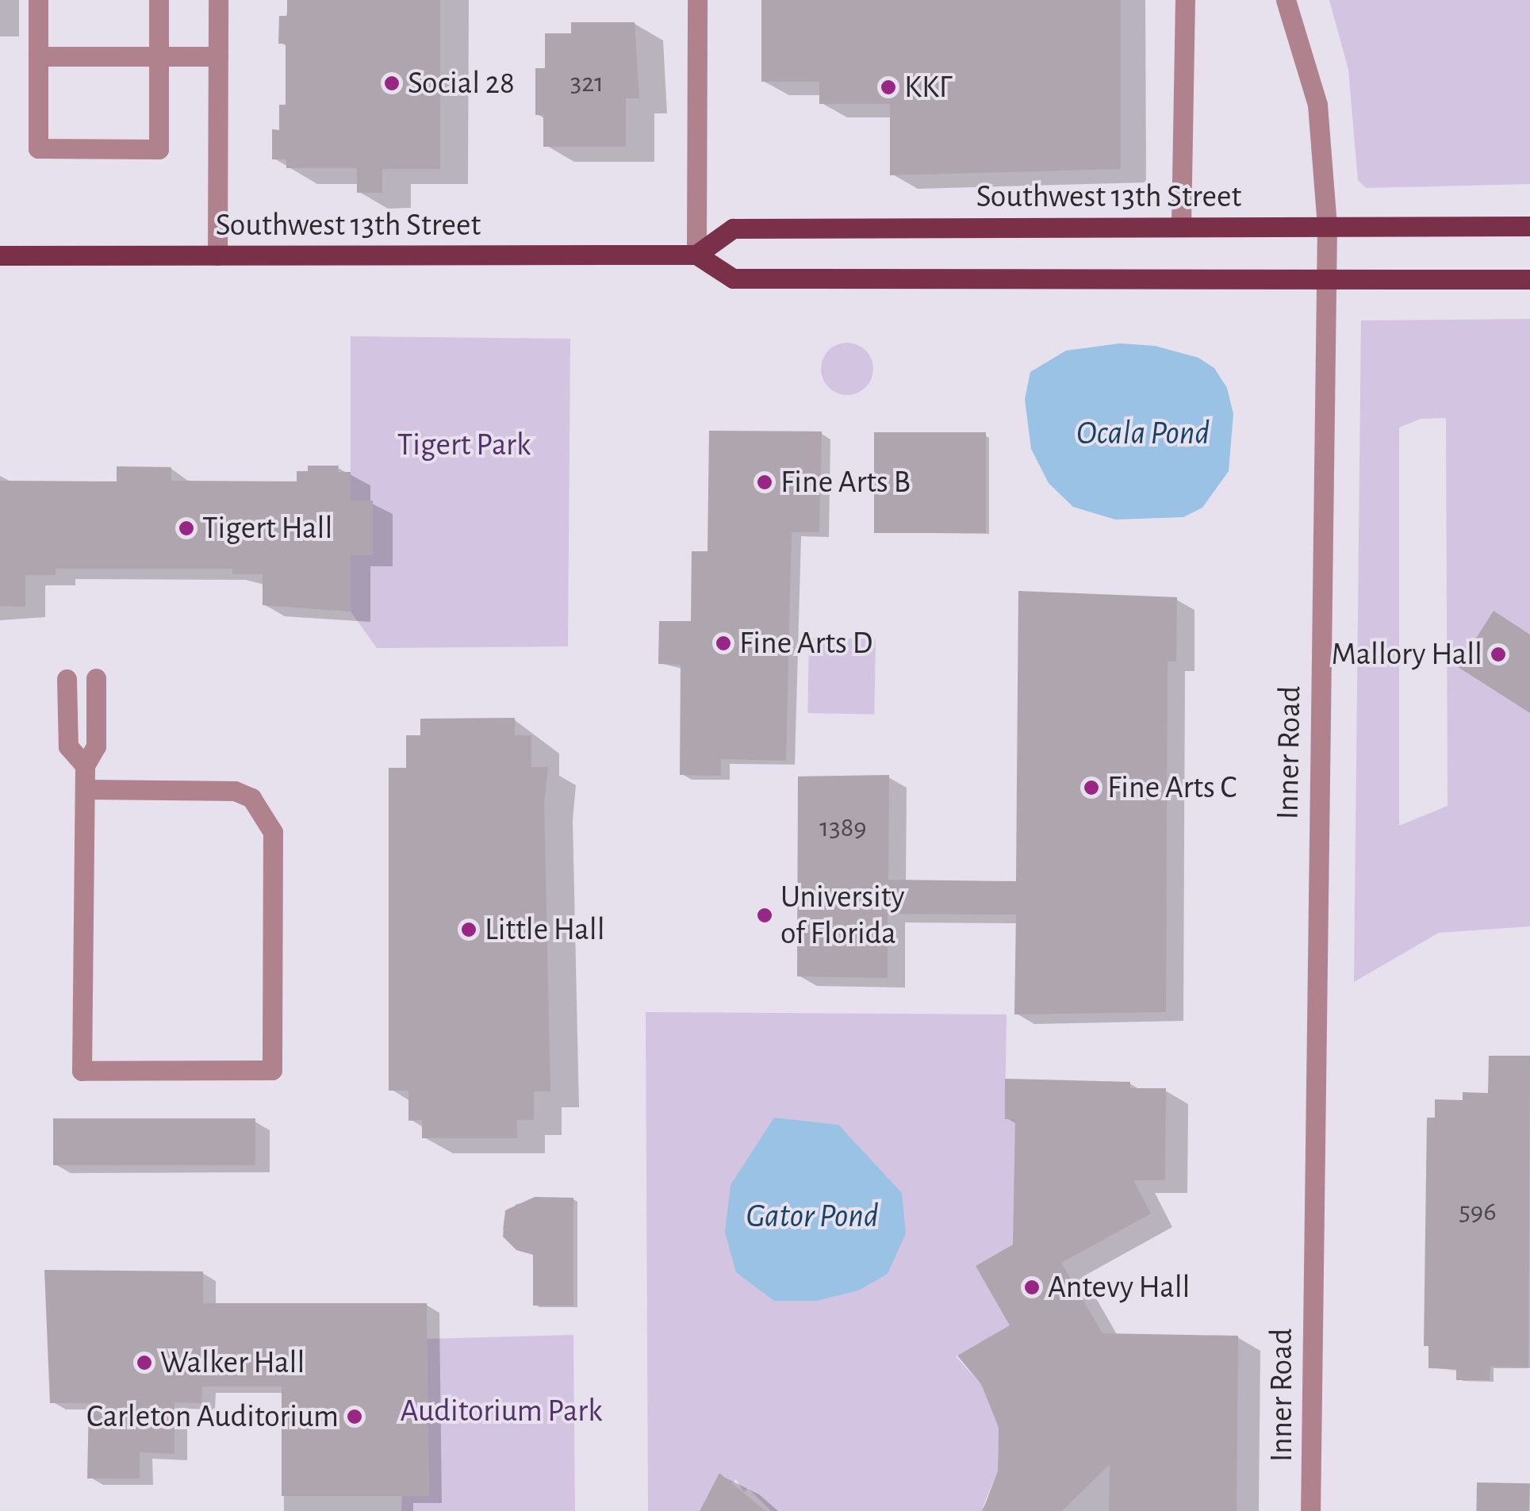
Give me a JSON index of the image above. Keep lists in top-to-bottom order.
{
  "streets": {
    "main road": ["Southwest 13th Street"],
    "street": ["Inner Road"]
  },
  "crossings": [
    ["Southwest 13th Street", "Inner Road"]
  ],
  "water": ["Ocala Pond", "Gator Pond"],
  "parks": ["Tigert Park", "Auditorium Park"],
  "places": [
    "Social 28",
    "ΚΚΓ",
    "Fine Arts B",
    "Tigert Hall",
    "Fine Arts D",
    "Mallory Hall",
    "Fine Arts C",
    "University of Florida",
    "Little Hall",
    "Antevy Hall",
    "Walker Hall",
    "Carleton Auditorium"
  ],
  "house_numbers": ["321", "1389", "596"]
}
